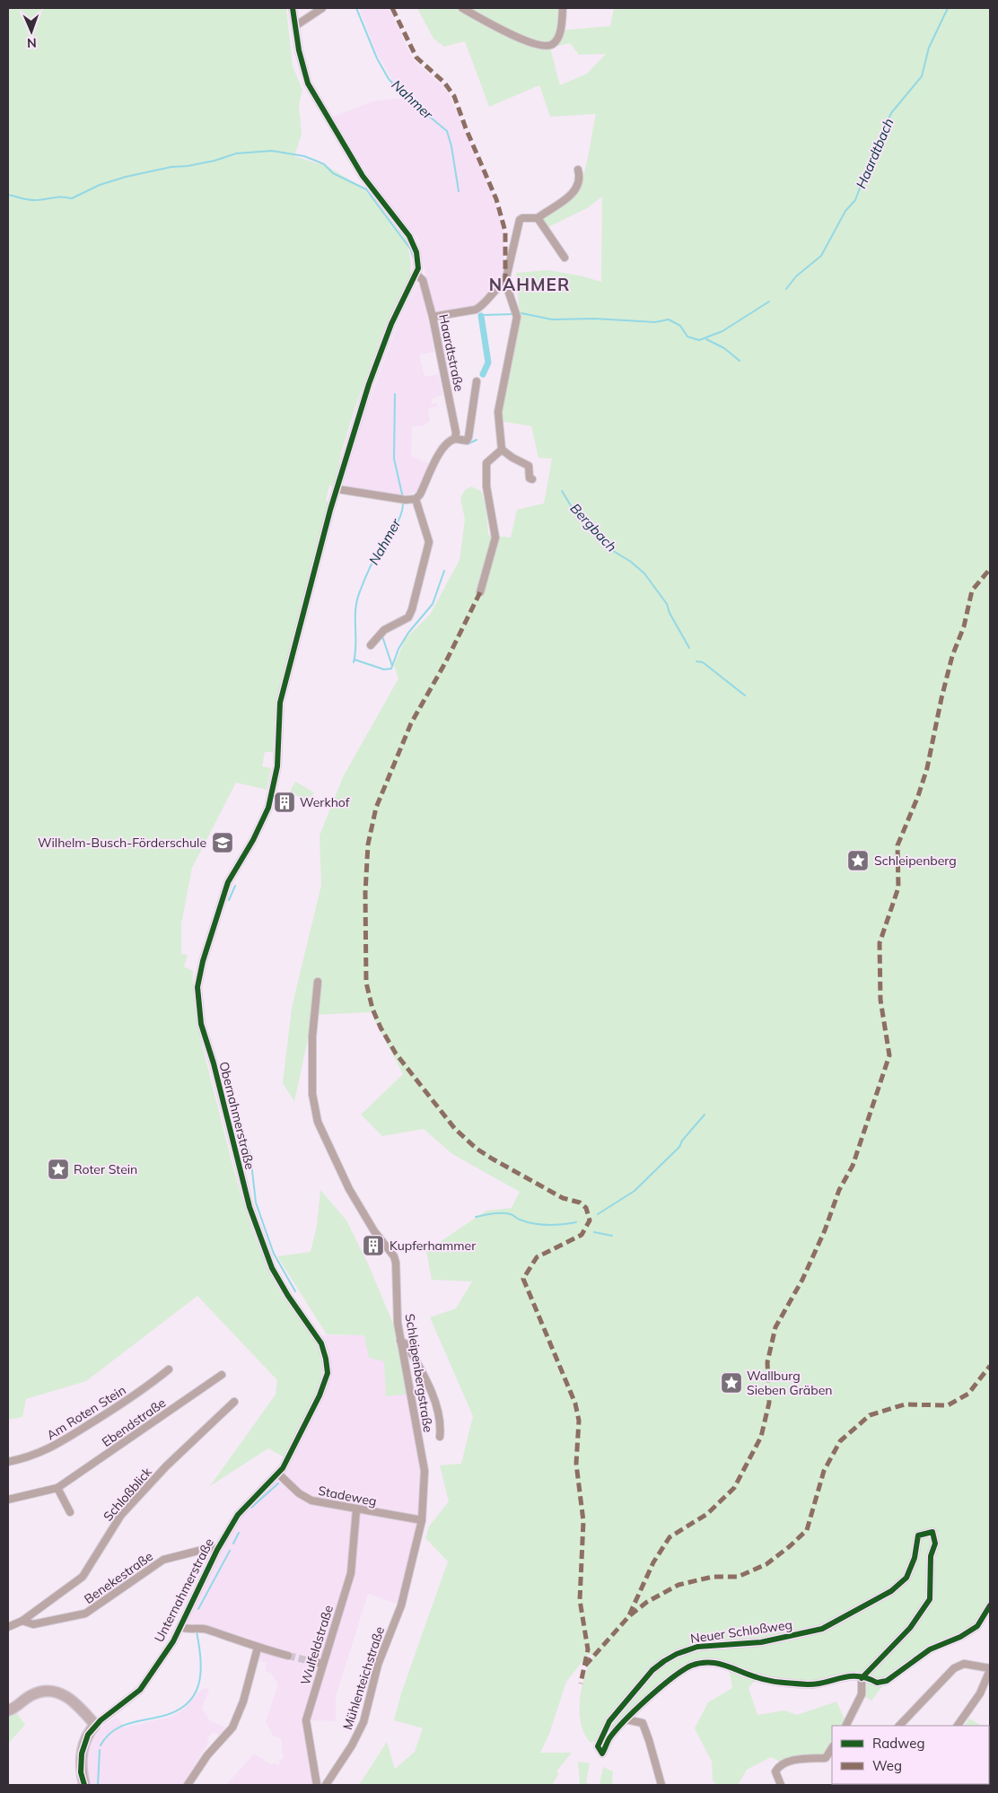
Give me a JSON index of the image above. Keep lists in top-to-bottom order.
{
  "streets": {
    "street": [
      "Haardtstraße",
      "Obernahmerstraße",
      "Schleipenbergstraße",
      "Am Roten Stein",
      "Ebendstraße",
      "Schloßblick",
      "Stadeweg",
      "Benekestraße",
      "Unternahmerstraße",
      "Neuer Schloßweg",
      "Wulfeldstraße",
      "Mühlenteichstraße"
    ]
  },
  "crossings": [
    ["Haardtstraße", "Obernahmerstraße"],
    ["Obernahmerstraße", "Stadeweg"],
    ["Obernahmerstraße", "Unternahmerstraße"],
    ["Schleipenbergstraße", "Stadeweg"],
    ["Schleipenbergstraße", "Mühlenteichstraße"],
    ["Schloßblick", "Benekestraße"],
    ["Stadeweg", "Unternahmerstraße"],
    ["Stadeweg", "Wulfeldstraße"],
    ["Stadeweg", "Mühlenteichstraße"],
    ["Benekestraße", "Unternahmerstraße"]
  ],
  "districts": ["NAHMER"],
  "water": ["Nahmer", "Haardtbach", "Bergbach"],
  "places": {
    "building": ["Werkhof", "Kupferhammer"],
    "school or university": ["Wilhelm-Busch-Förderschule"],
    "place": ["Schleipenberg", "Roter Stein", "Wallburg Sieben Gräben"]
  },
  "legend": ["Radweg", "Weg"],
  "north": "bottom"
}
